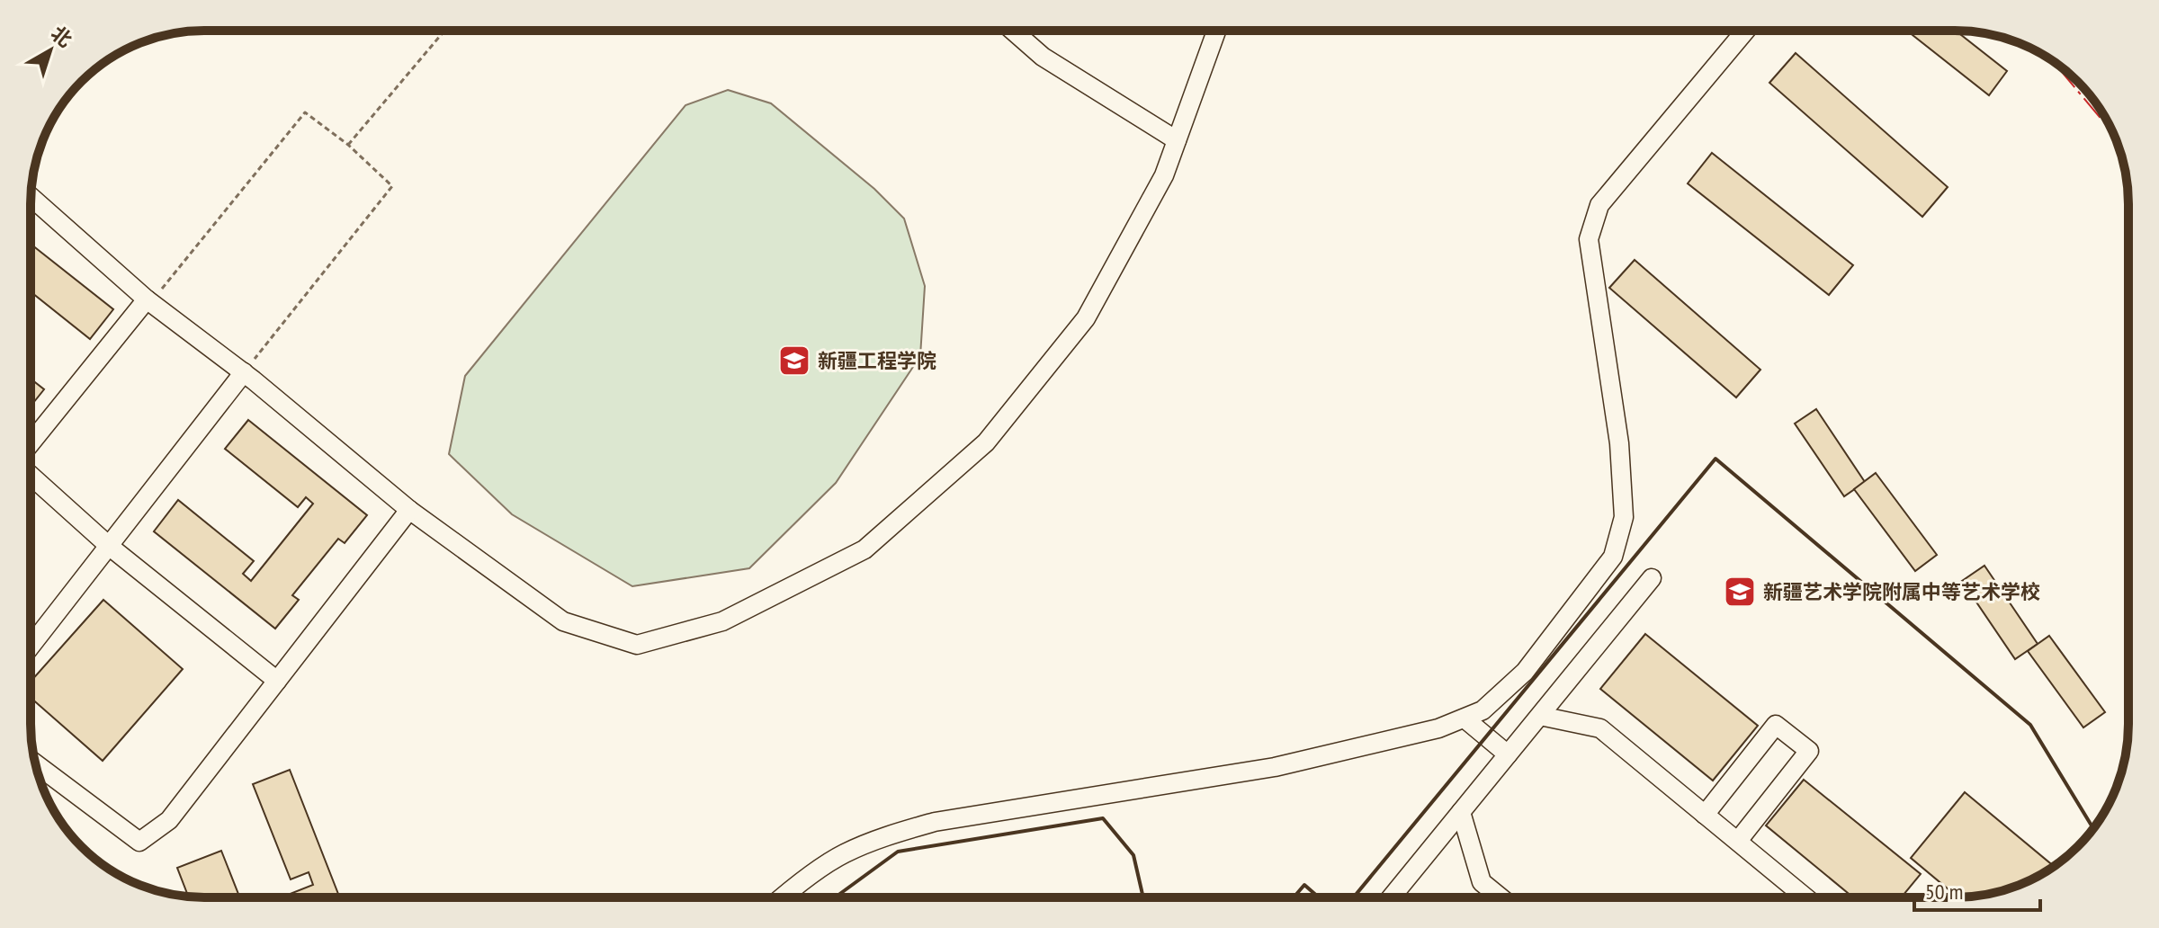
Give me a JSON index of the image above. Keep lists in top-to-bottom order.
{
  "places": {
    "school or university": ["新疆工程学院", "新疆艺术学院附属中等艺术学校"]
  },
  "scale_bar": "50 m",
  "north": "top right"
}
